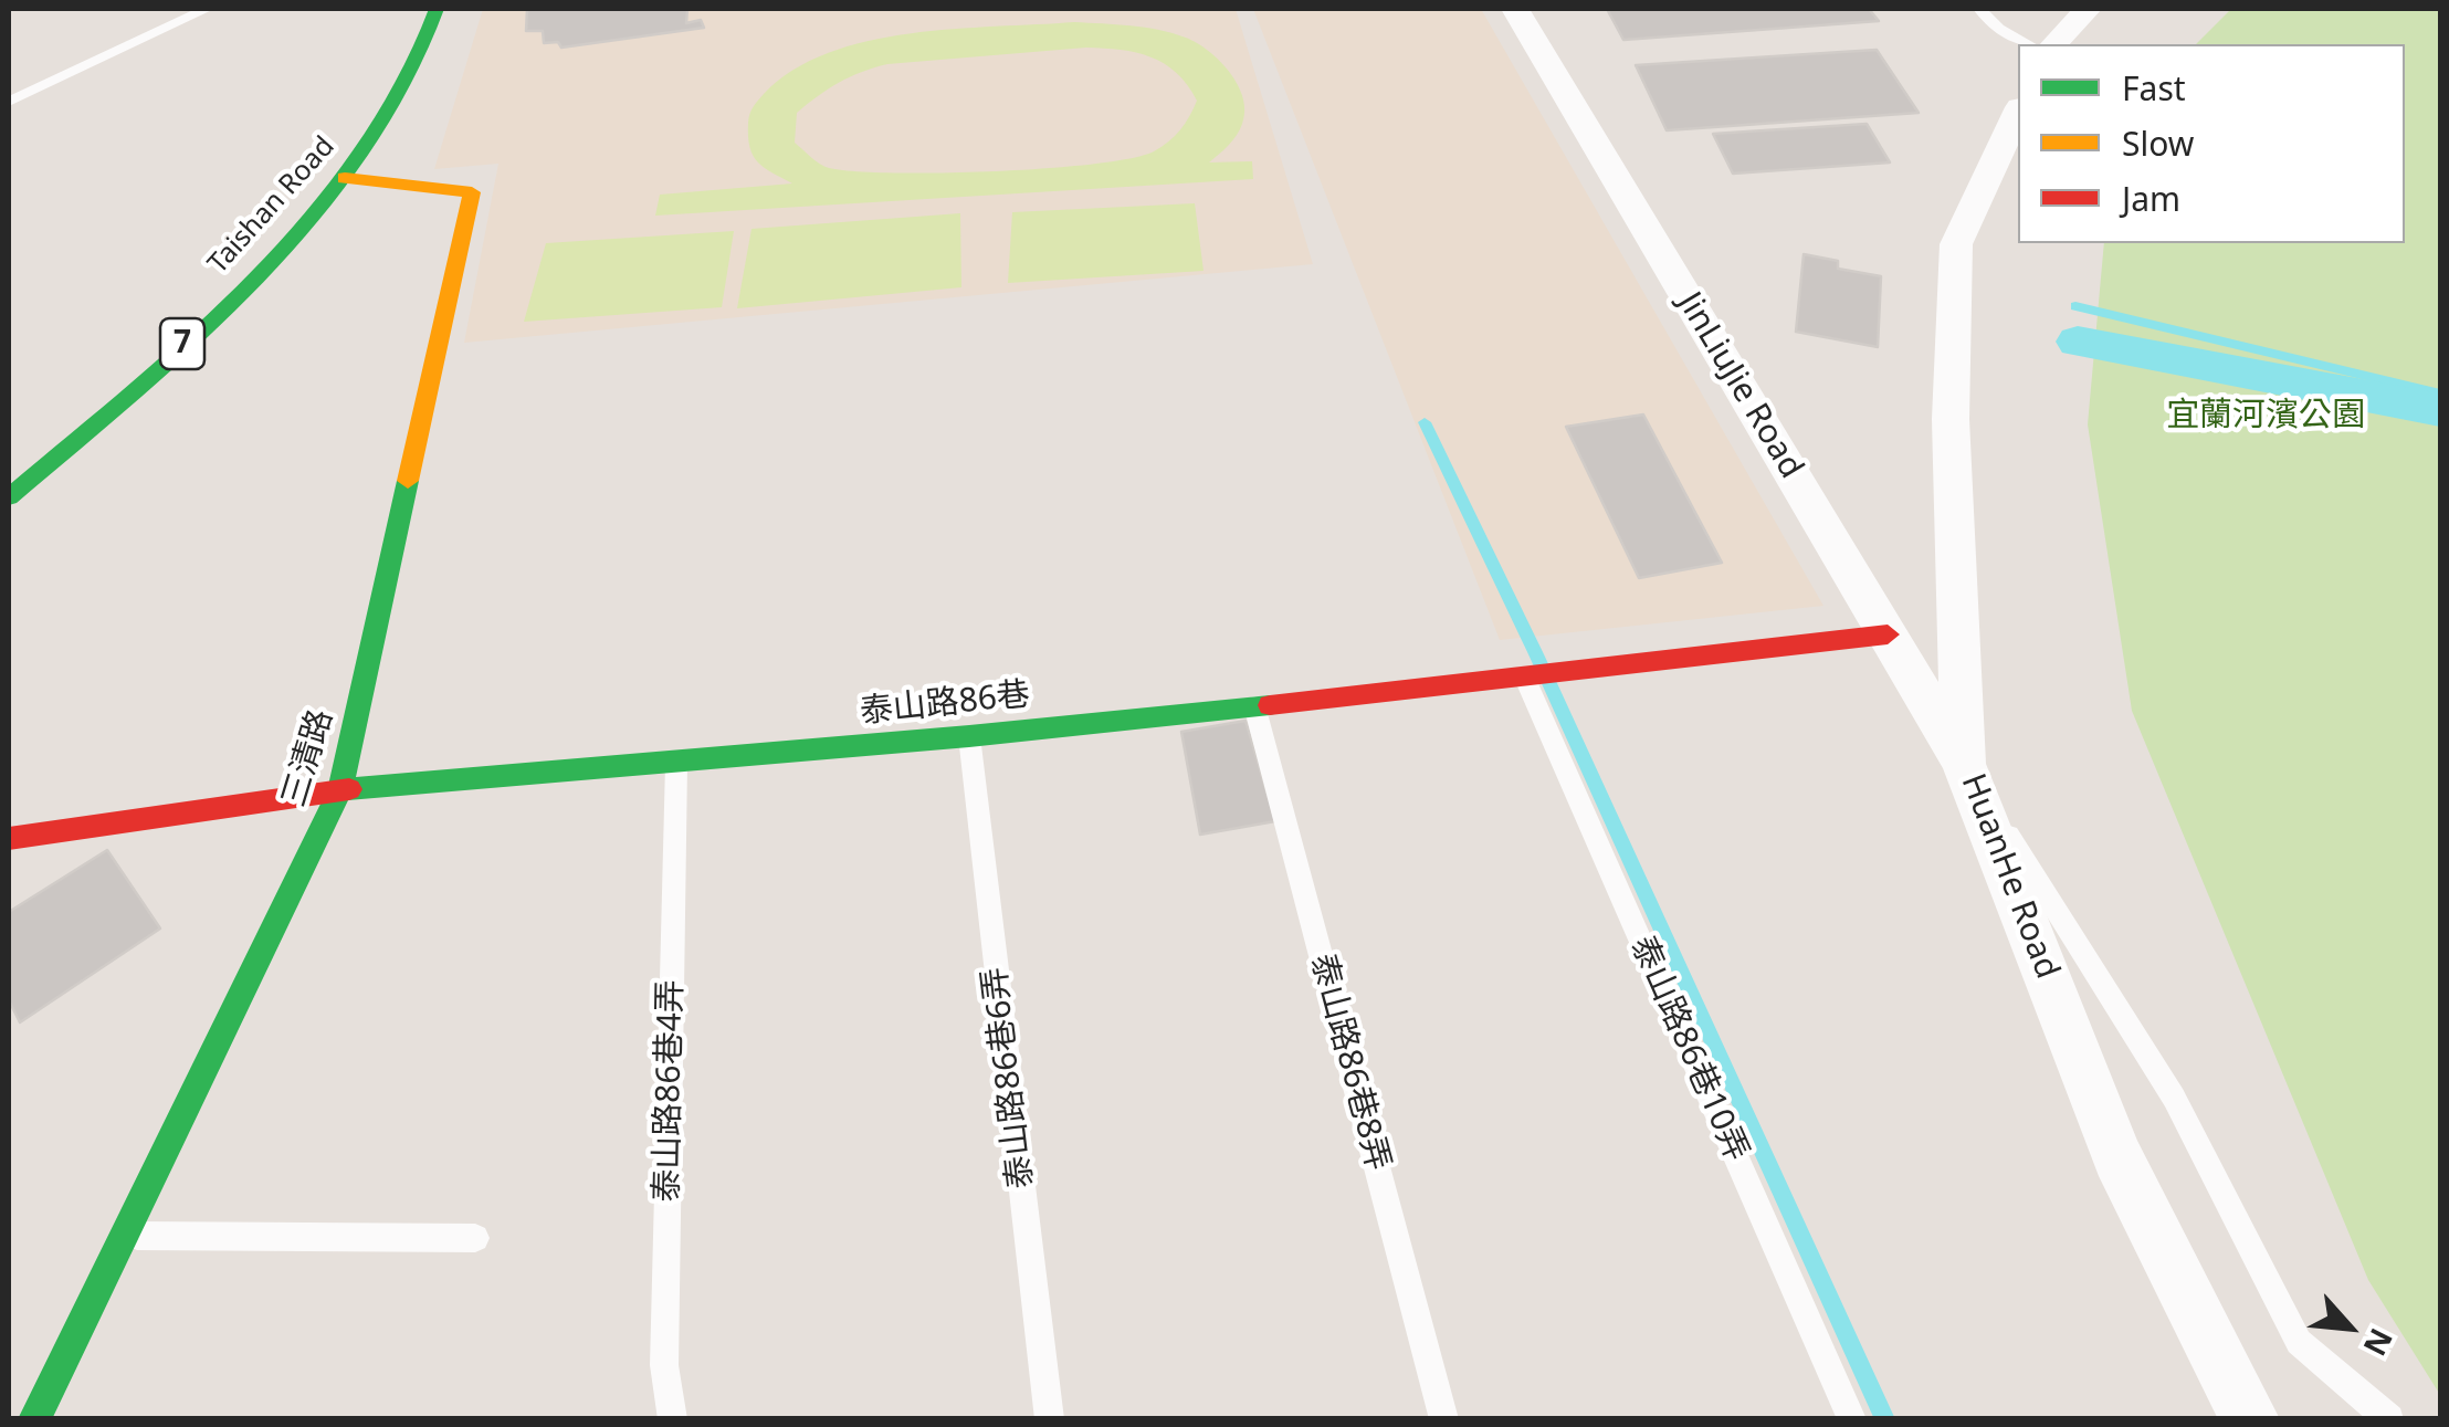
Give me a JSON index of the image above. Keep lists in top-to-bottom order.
{
  "streets": {
    "street": [
      "Taishan Road",
      "7",
      "JinLiuJie Road",
      "泰山路86巷",
      "三清路",
      "HuanHe Road"
    ],
    "lane": [
      "泰山路86巷10弄",
      "泰山路86巷8弄",
      "泰山路86巷6弄",
      "泰山路86巷4弄"
    ]
  },
  "crossings": [
    ["Taishan Road", "三清路"],
    ["JinLiuJie Road", "泰山路86巷"],
    ["JinLiuJie Road", "HuanHe Road"],
    ["泰山路86巷", "三清路"],
    ["泰山路86巷", "泰山路86巷10弄"],
    ["泰山路86巷", "泰山路86巷8弄"],
    ["泰山路86巷", "泰山路86巷6弄"],
    ["泰山路86巷", "泰山路86巷4弄"]
  ],
  "parks": ["宜蘭河濱公園"],
  "legend": ["Fast", "Slow", "Jam"],
  "north": "bottom right"
}
